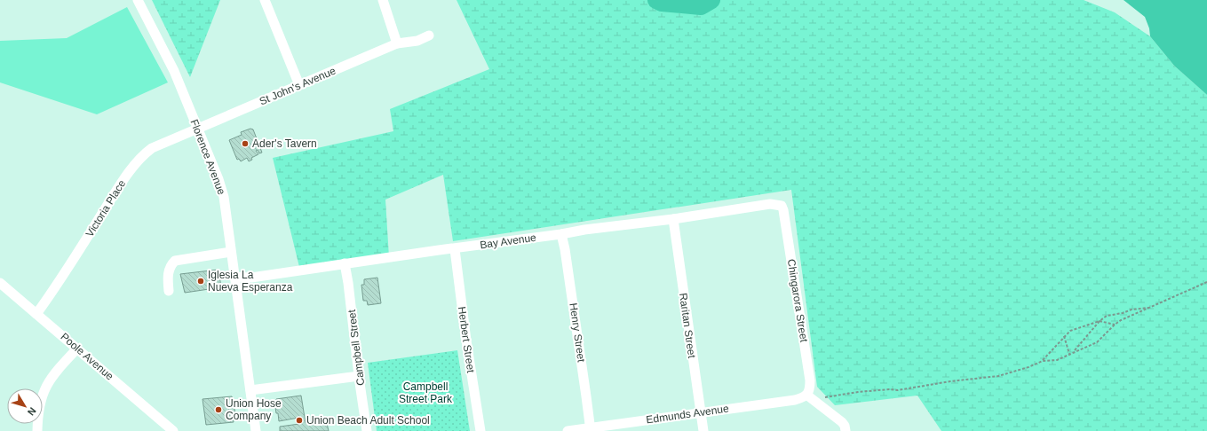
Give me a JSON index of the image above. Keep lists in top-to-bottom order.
{
  "streets": {
    "street": [
      "St John's Avenue",
      "Florence Avenue",
      "Victoria Place",
      "Bay Avenue",
      "Chingarora Street",
      "Raritan Street",
      "Henry Street",
      "Herbert Street",
      "Campbell Street",
      "Poole Avenue",
      "Edmunds Avenue"
    ]
  },
  "crossings": [
    ["St John's Avenue", "Florence Avenue"],
    ["St John's Avenue", "Victoria Place"],
    ["Florence Avenue", "Victoria Place"],
    ["Florence Avenue", "Bay Avenue"],
    ["Victoria Place", "Poole Avenue"],
    ["Bay Avenue", "Chingarora Street"],
    ["Bay Avenue", "Raritan Street"],
    ["Bay Avenue", "Henry Street"],
    ["Bay Avenue", "Herbert Street"],
    ["Bay Avenue", "Campbell Street"],
    ["Chingarora Street", "Edmunds Avenue"],
    ["Raritan Street", "Edmunds Avenue"],
    ["Henry Street", "Edmunds Avenue"]
  ],
  "parks": ["Campbell Street Park"],
  "places": [
    "Ader's Tavern",
    "Iglesia La Nueva Esperanza",
    "Union Hose Company",
    "Union Beach Adult School"
  ],
  "north": "bottom right"
}
